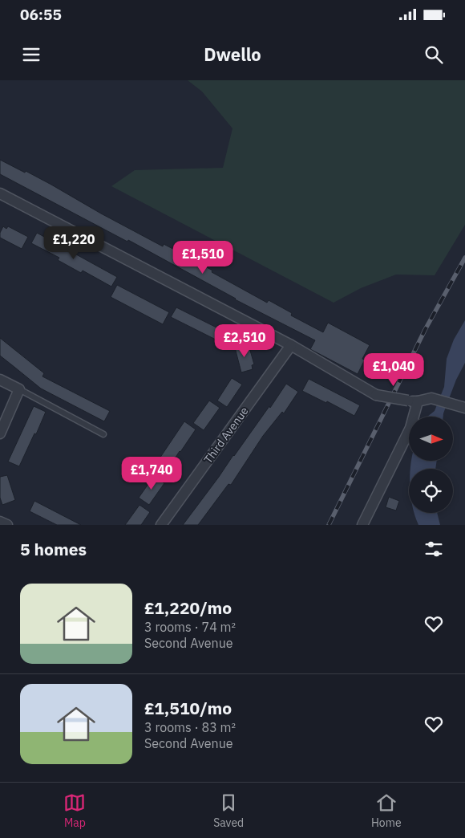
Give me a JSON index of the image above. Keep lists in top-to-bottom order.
{
  "streets": {
    "street": ["Third Avenue"]
  },
  "north": "right",
  "page": {
    "status": "06:55",
    "header": "Dwello",
    "price": [
      "£1,220",
      "£1,510",
      "£2,510",
      "£1,040",
      "£1,740"
    ],
    "heading": "5 homes",
    "list": [
      {
        "name": "£1,220/mo",
        "note": "3 rooms · 74 m² · Second Avenue"
      },
      {
        "name": "£1,510/mo",
        "note": "3 rooms · 83 m² · Second Avenue"
      }
    ],
    "tabs": ["Map", "Saved", "Home"]
  }
}
